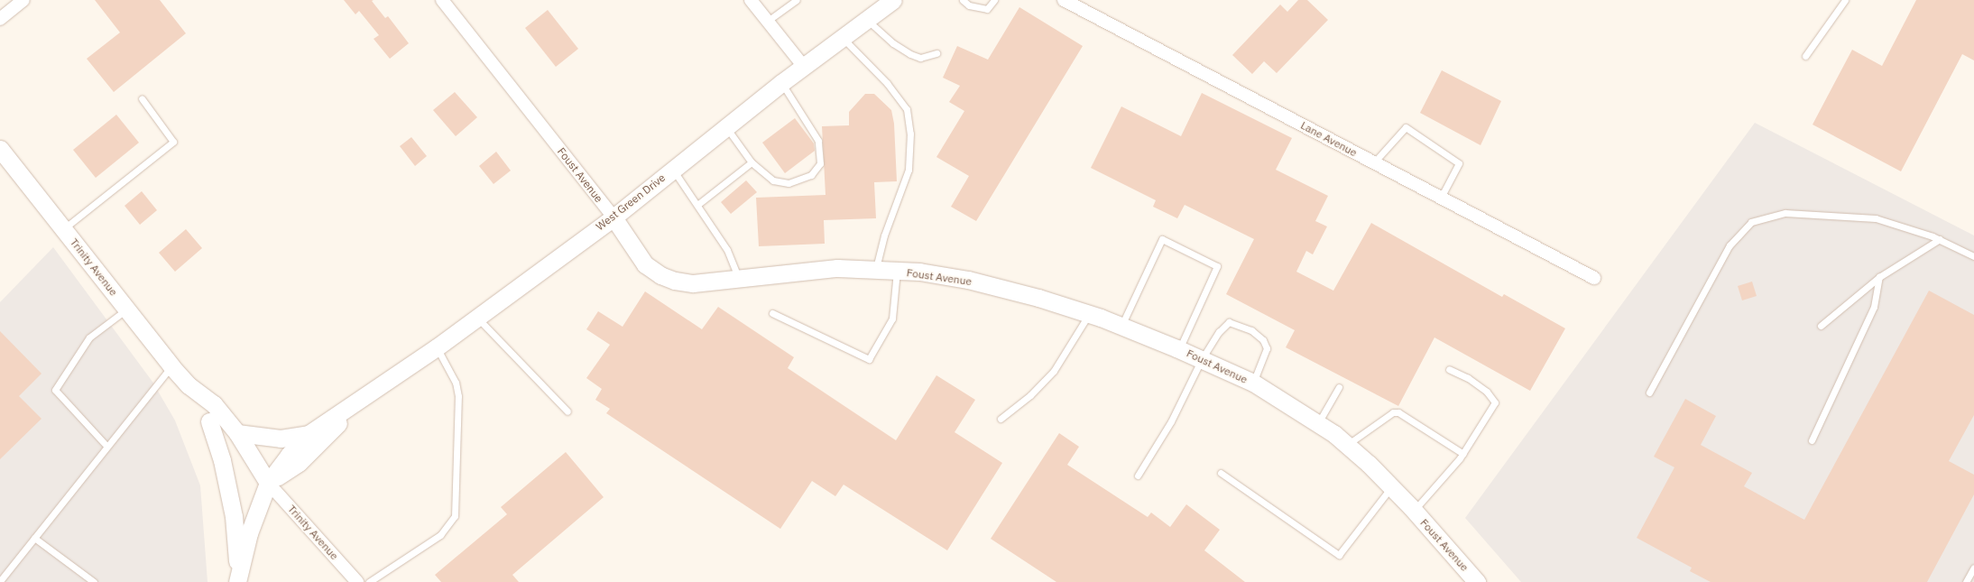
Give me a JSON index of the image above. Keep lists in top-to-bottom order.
{
  "streets": {
    "street": [
      "Lane Avenue",
      "Foust Avenue",
      "West Green Drive",
      "Trinity Avenue"
    ]
  },
  "crossings": [
    ["Foust Avenue", "West Green Drive"],
    ["West Green Drive", "Trinity Avenue"]
  ]
}
